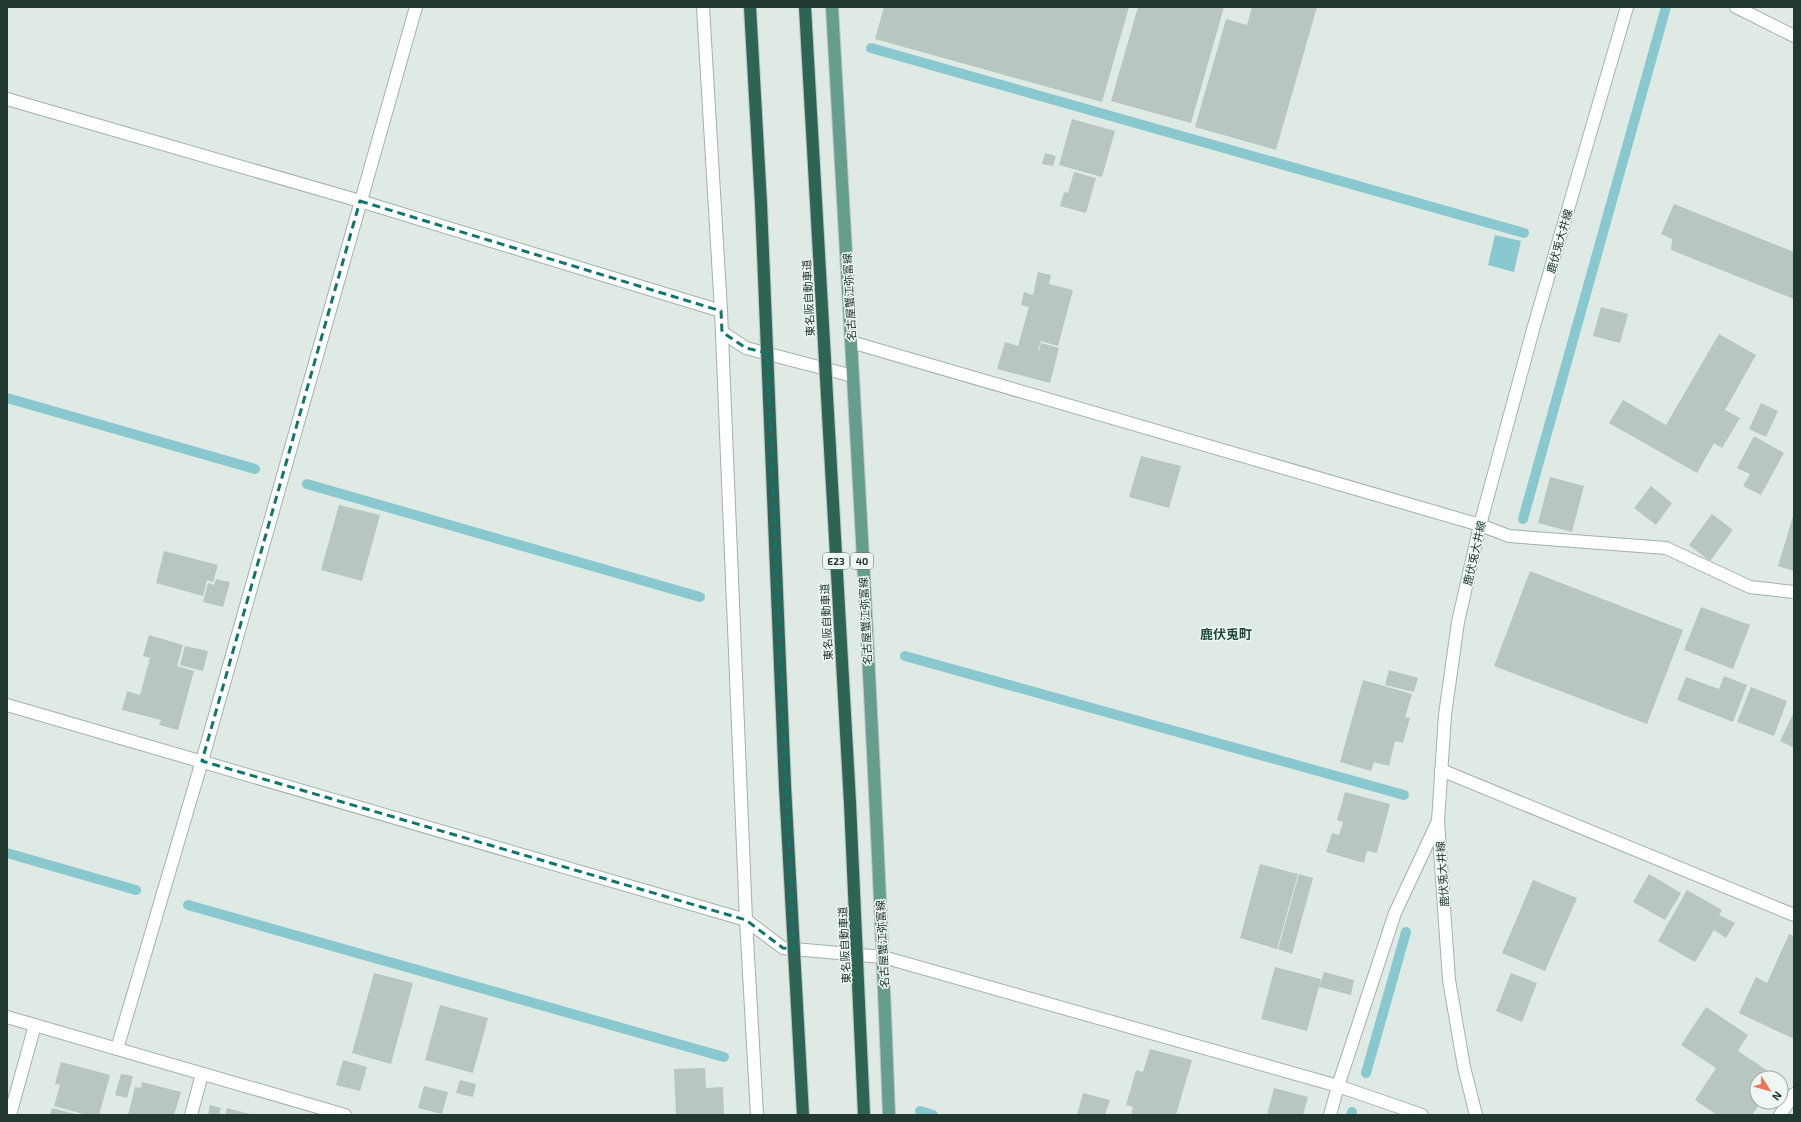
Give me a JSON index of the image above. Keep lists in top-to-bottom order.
{
  "streets": {
    "highway": ["東名阪自動車道", "E23"],
    "main road": ["名古屋蟹江弥富線", "40"],
    "street": ["鹿伏兎大井線"]
  },
  "districts": ["鹿伏兎町"],
  "north": "bottom right"
}
